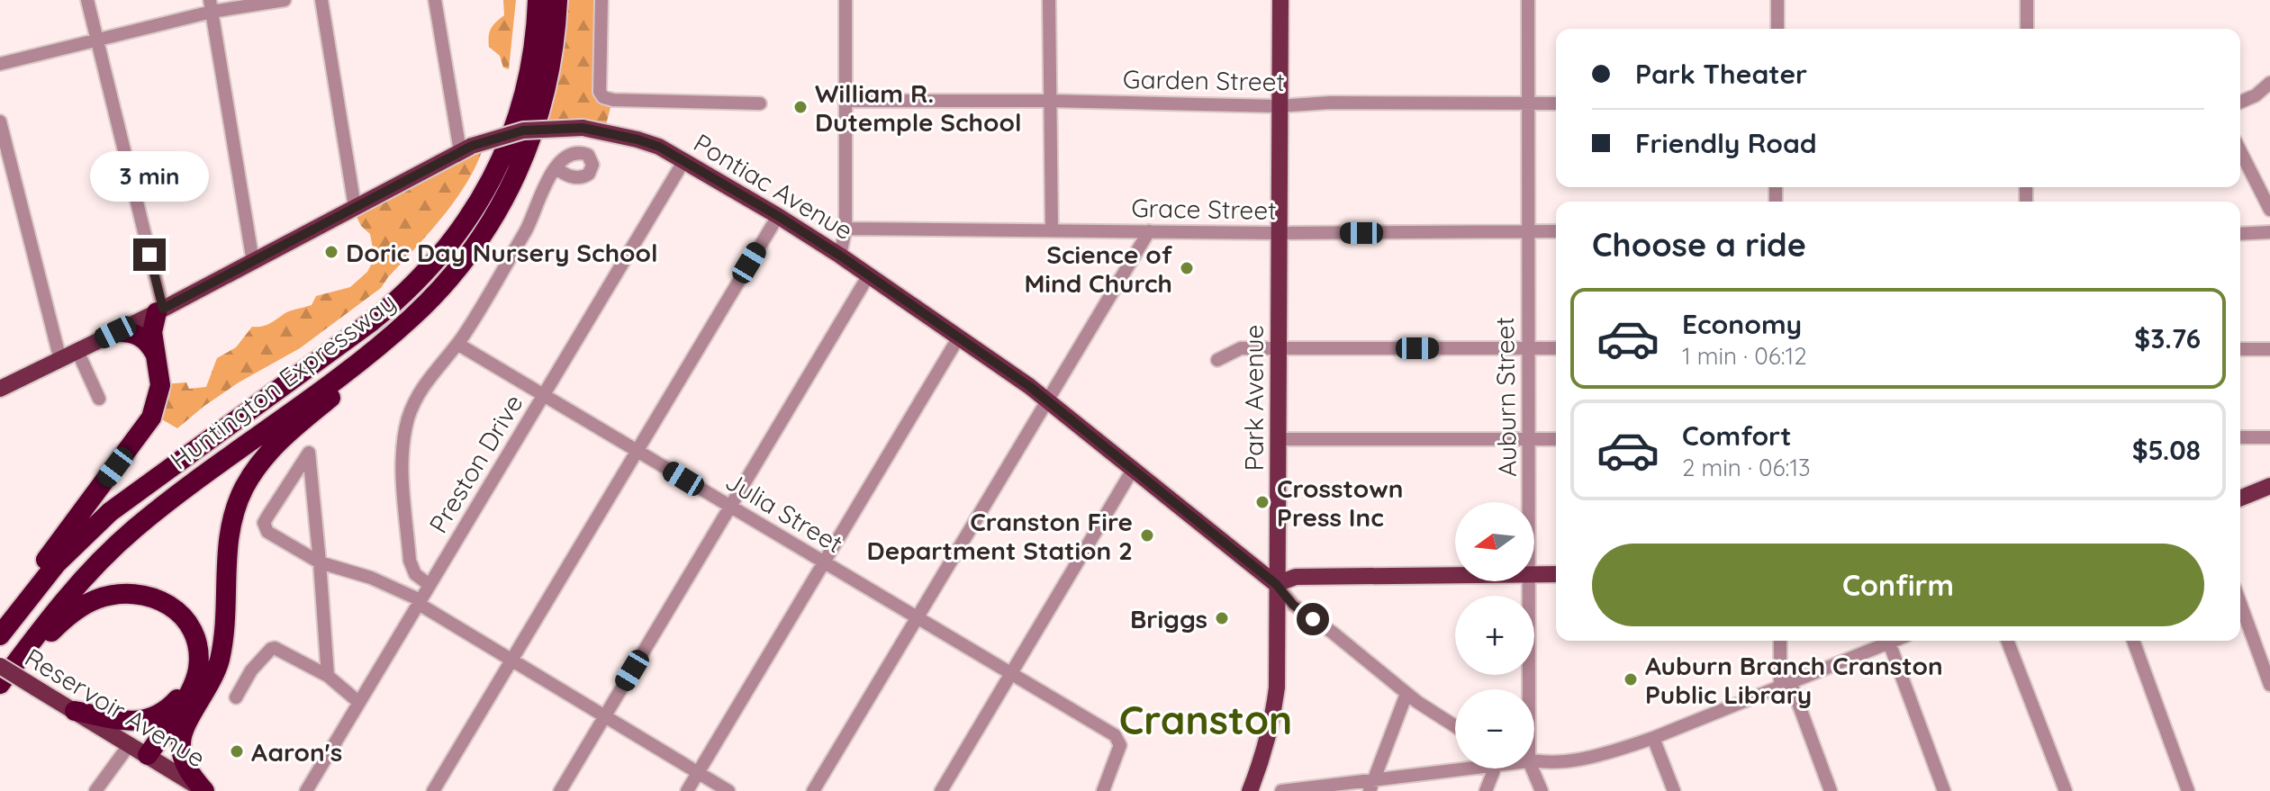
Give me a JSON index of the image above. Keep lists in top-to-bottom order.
{
  "streets": {
    "highway": ["Huntington Expressway"],
    "main road": ["Pontiac Avenue", "Park Avenue", "Reservoir Avenue"],
    "street": [
      "Garden Street",
      "Grace Street",
      "Auburn Street",
      "Preston Drive",
      "Julia Street"
    ]
  },
  "crossings": [
    ["Garden Street", "Auburn Street"],
    ["Garden Street", "Park Avenue"],
    ["Pontiac Avenue", "Park Avenue"],
    ["Pontiac Avenue", "Preston Drive"],
    ["Grace Street", "Auburn Street"],
    ["Grace Street", "Park Avenue"],
    ["Preston Drive", "Julia Street"]
  ],
  "districts": ["Cranston"],
  "places": [
    "William R. Dutemple School",
    "Doric Day Nursery School",
    "Science of Mind Church",
    "Crosstown Press Inc",
    "Cranston Fire Department Station 2",
    "Briggs",
    "Auburn Branch Cranston Public Library",
    "Aaron's"
  ],
  "north": "left",
  "page": {
    "banner": ["Park Theater", "Friendly Road"],
    "bubble": "3 min",
    "heading": "Choose a ride",
    "list": [
      {
        "name": "Economy",
        "note": "1 min · 06:12",
        "value": "$3.76"
      },
      {
        "name": "Comfort",
        "note": "2 min · 06:13",
        "value": "$5.08"
      }
    ],
    "map_buttons": ["+", "−"],
    "buttons": "Confirm"
  }
}
